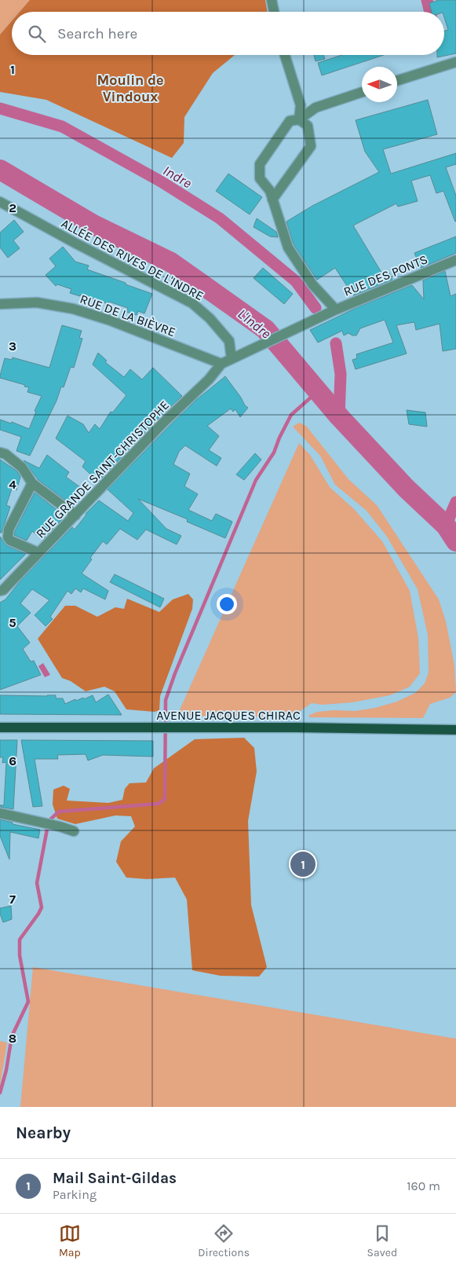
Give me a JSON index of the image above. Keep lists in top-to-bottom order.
{
  "streets": {
    "main road": ["AVENUE JACQUES CHIRAC"],
    "street": [
      "ALLÉE DES RIVES DE L'INDRE",
      "RUE DES PONTS",
      "RUE DE LA BIÈVRE",
      "RUE GRANDE SAINT-CHRISTOPHE"
    ]
  },
  "crossings": [
    ["ALLÉE DES RIVES DE L'INDRE", "RUE DES PONTS"],
    ["RUE DES PONTS", "RUE DE LA BIÈVRE"],
    ["RUE DES PONTS", "RUE GRANDE SAINT-CHRISTOPHE"],
    ["RUE DE LA BIÈVRE", "RUE GRANDE SAINT-CHRISTOPHE"]
  ],
  "districts": ["Moulin de Vindoux"],
  "water": ["Indre", "L'Indre"],
  "north": "left",
  "page": {
    "search": "Search here",
    "pins": "1",
    "heading": "Nearby",
    "list": [
      {
        "mark": "1",
        "name": "Mail Saint-Gildas",
        "note": "Parking",
        "value": "160 m"
      }
    ],
    "nav": ["Map", "Directions", "Saved"]
  },
  "grid": {
    "rows": [
      "1",
      "2",
      "3",
      "4",
      "5",
      "6",
      "7",
      "8"
    ]
  }
}
